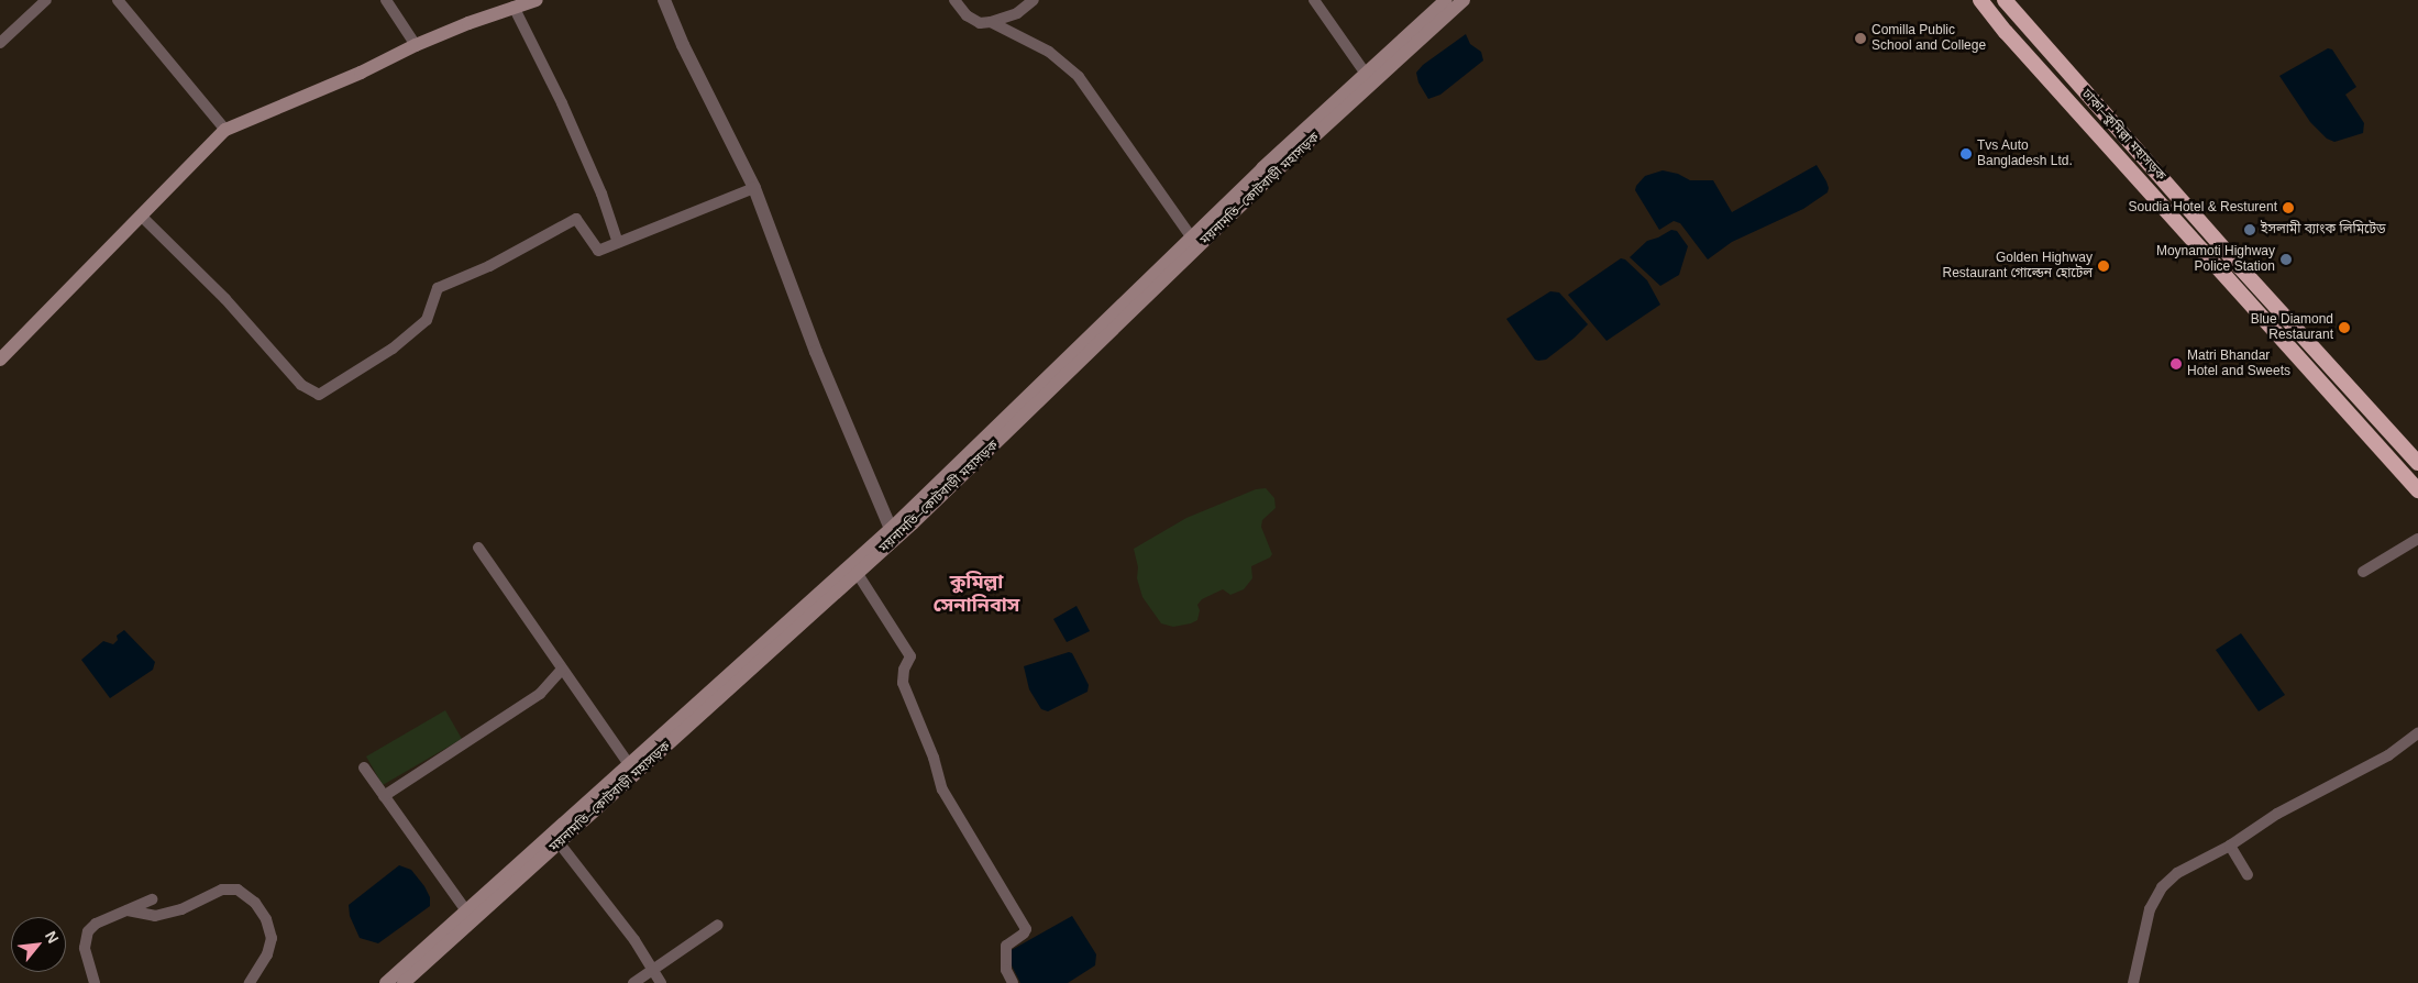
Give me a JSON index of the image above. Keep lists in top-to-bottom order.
{
  "streets": {
    "highway": ["ঢাকা–কুমিল্লা মহাসড়ক"],
    "main road": ["ময়নামতি–কোটবাড়ী মহাসড়ক"]
  },
  "districts": ["কুমিল্লা সেনানিবাস"],
  "places": [
    "Comilla Public School and College",
    "Tvs Auto Bangladesh Ltd.",
    "Soudia Hotel & Resturent",
    "ইসলামী ব্যাংক লিমিটেড",
    "Moynamoti Highway Police Station",
    "Golden Highway Restaurant গোল্ডেন হোটেল",
    "Blue Diamond Restaurant",
    "Matri Bhandar Hotel and Sweets"
  ],
  "north": "top right"
}
